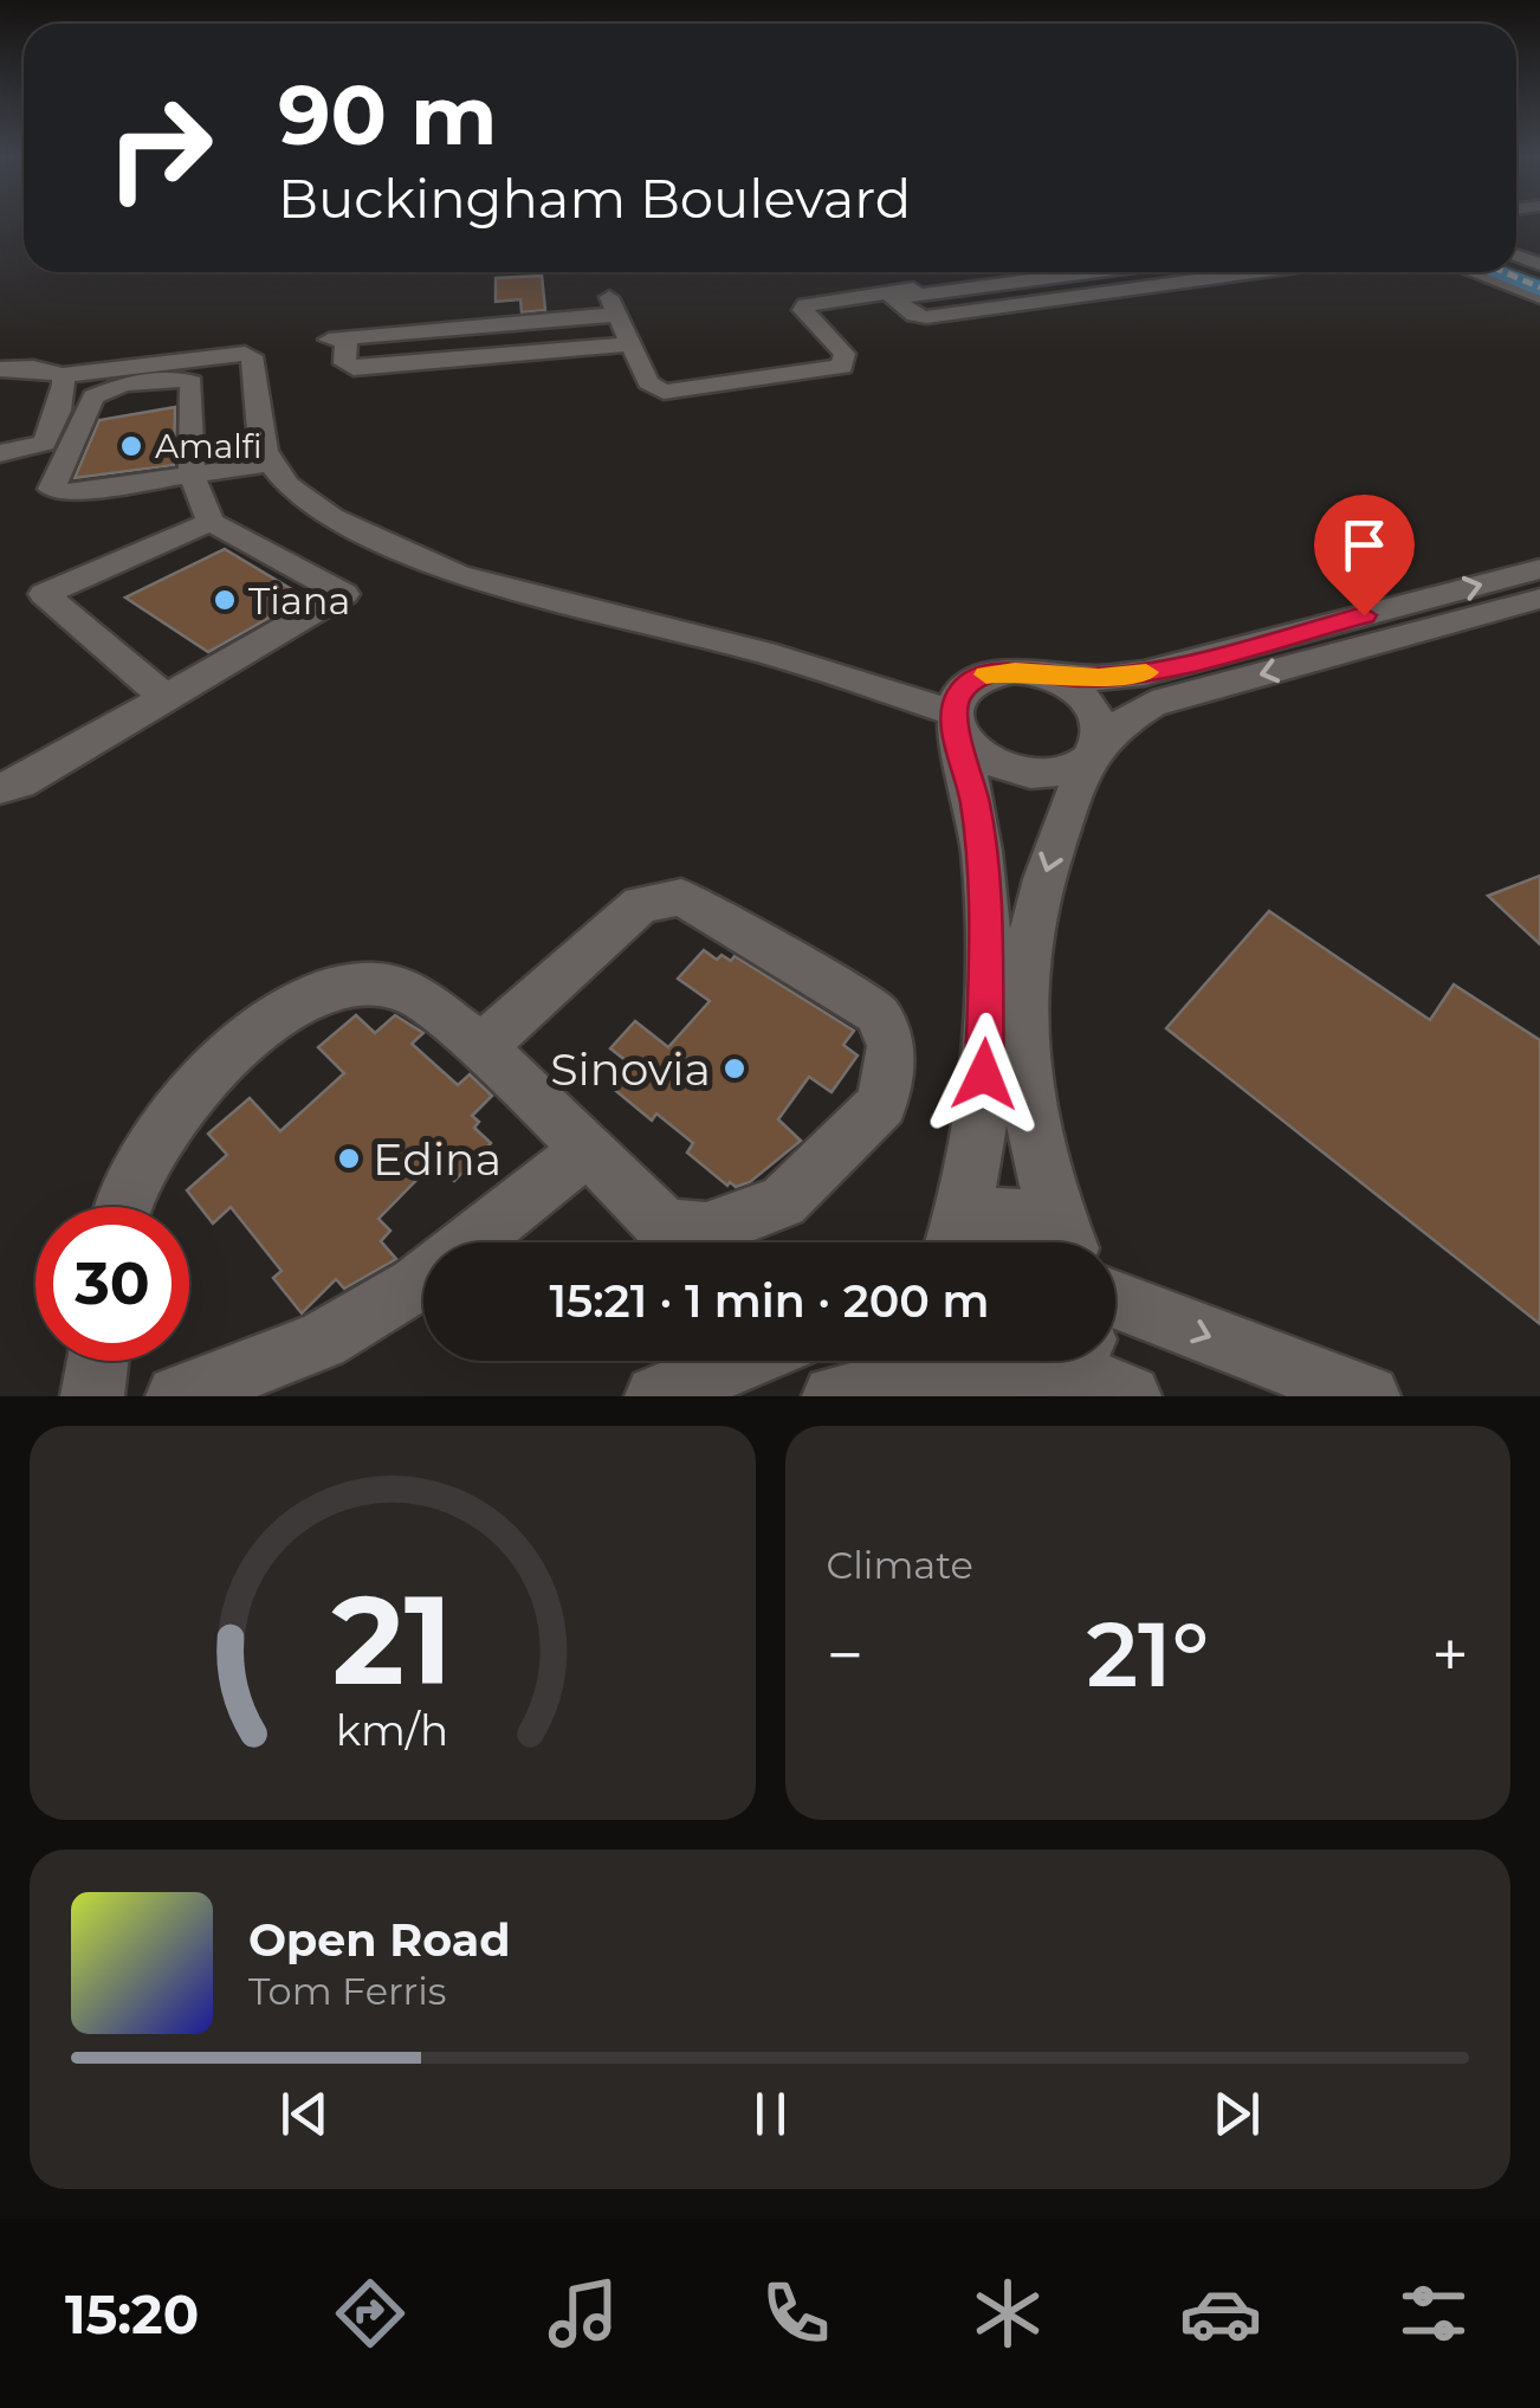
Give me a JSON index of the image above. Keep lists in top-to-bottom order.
{
  "places": [
    "Amalfi",
    "Tiana",
    "Sinovia",
    "Edina"
  ],
  "page": {
    "turn": ["90 m", "Buckingham Boulevard"],
    "limit": "30",
    "trip": "15:21 · 1 min · 200 m",
    "tile": "Climate",
    "heat": ["−", "21°", "+"],
    "song": ["Open Road", "Tom Ferris"],
    "tabs": "15:20",
    "gauge": ["21", "km/h"]
  }
}
